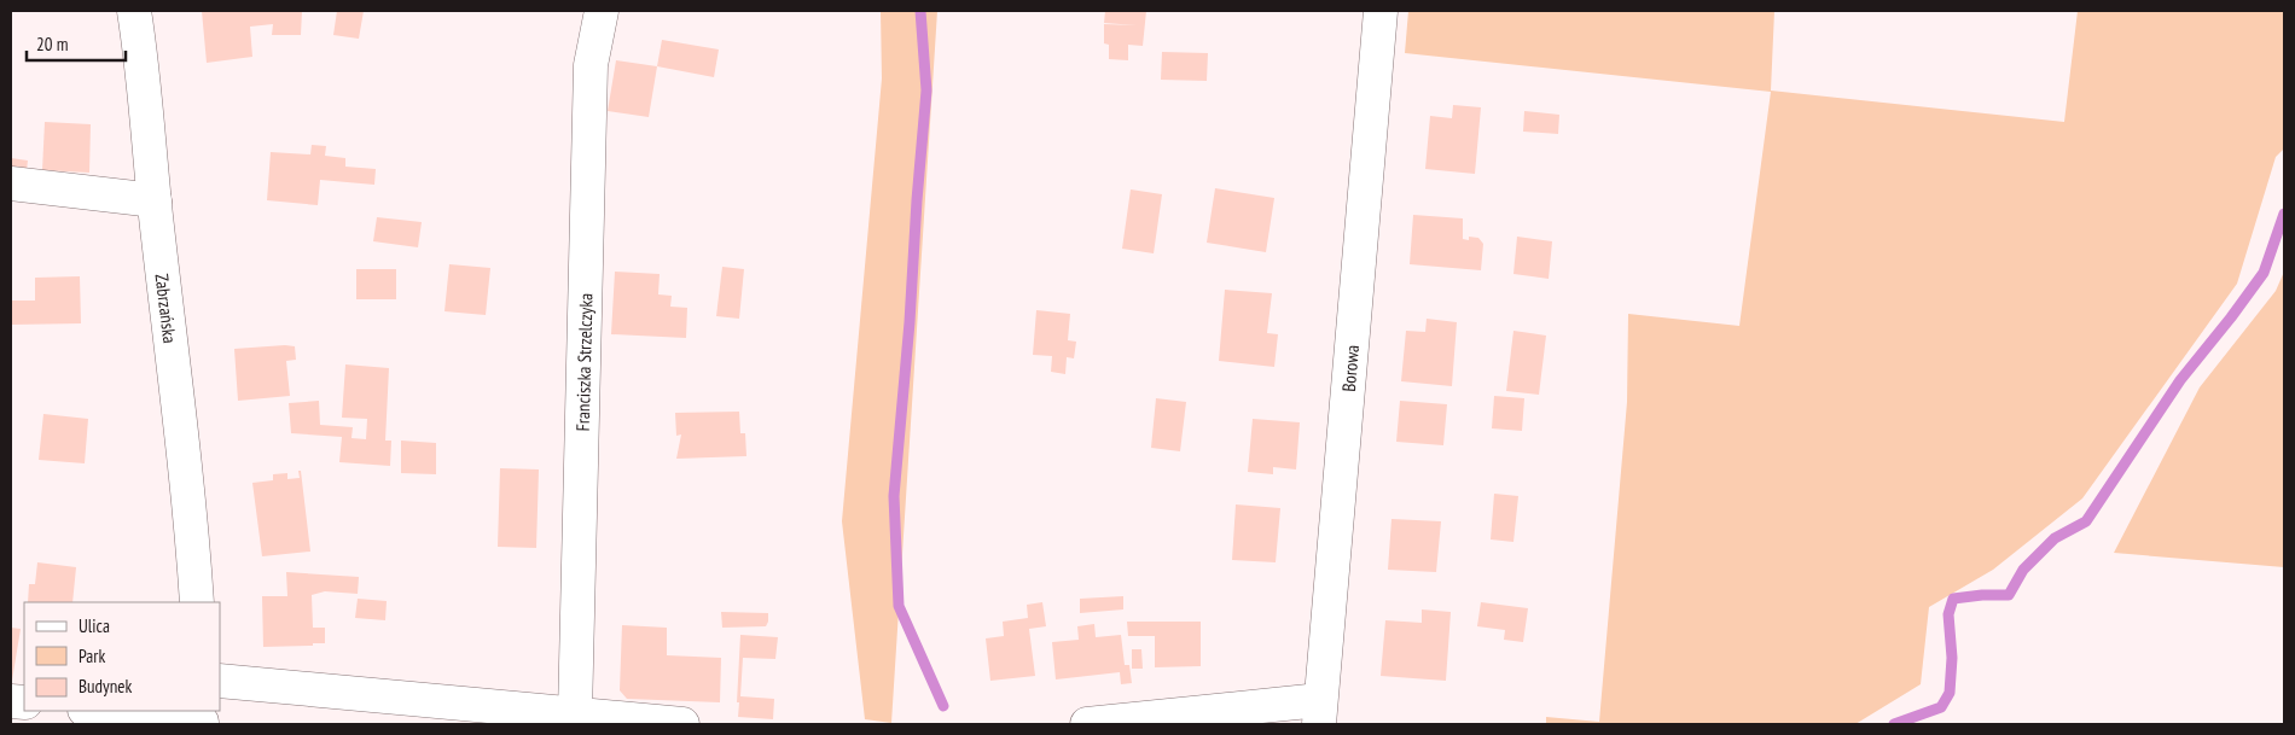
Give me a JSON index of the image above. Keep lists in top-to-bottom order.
{
  "streets": {
    "street": ["Zabrzańska", "Franciszka Strzelczyka", "Borowa"]
  },
  "legend": ["Ulica", "Park", "Budynek"],
  "scale_bar": "20 m"
}
